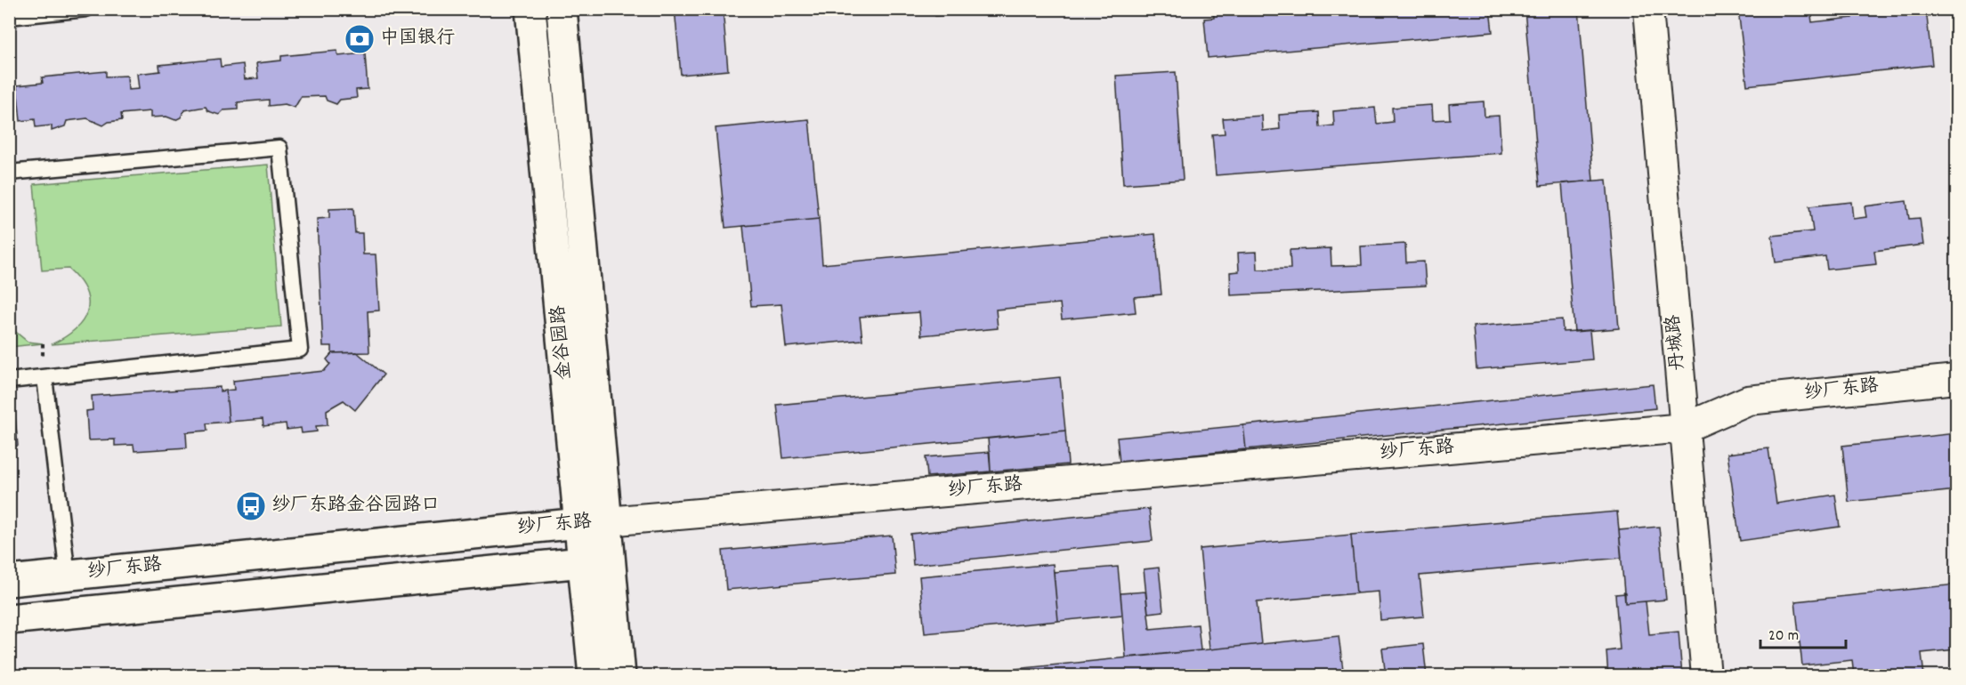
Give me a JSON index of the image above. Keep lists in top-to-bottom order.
{
  "streets": {
    "main road": ["金谷园路", "纱厂东路"],
    "street": ["丹城路"]
  },
  "crossings": [
    ["金谷园路", "纱厂东路"],
    ["丹城路", "纱厂东路"]
  ],
  "places": {
    "bank": ["中国银行"],
    "bus stop": ["纱厂东路金谷园路口"]
  },
  "scale_bar": "20 m"
}
